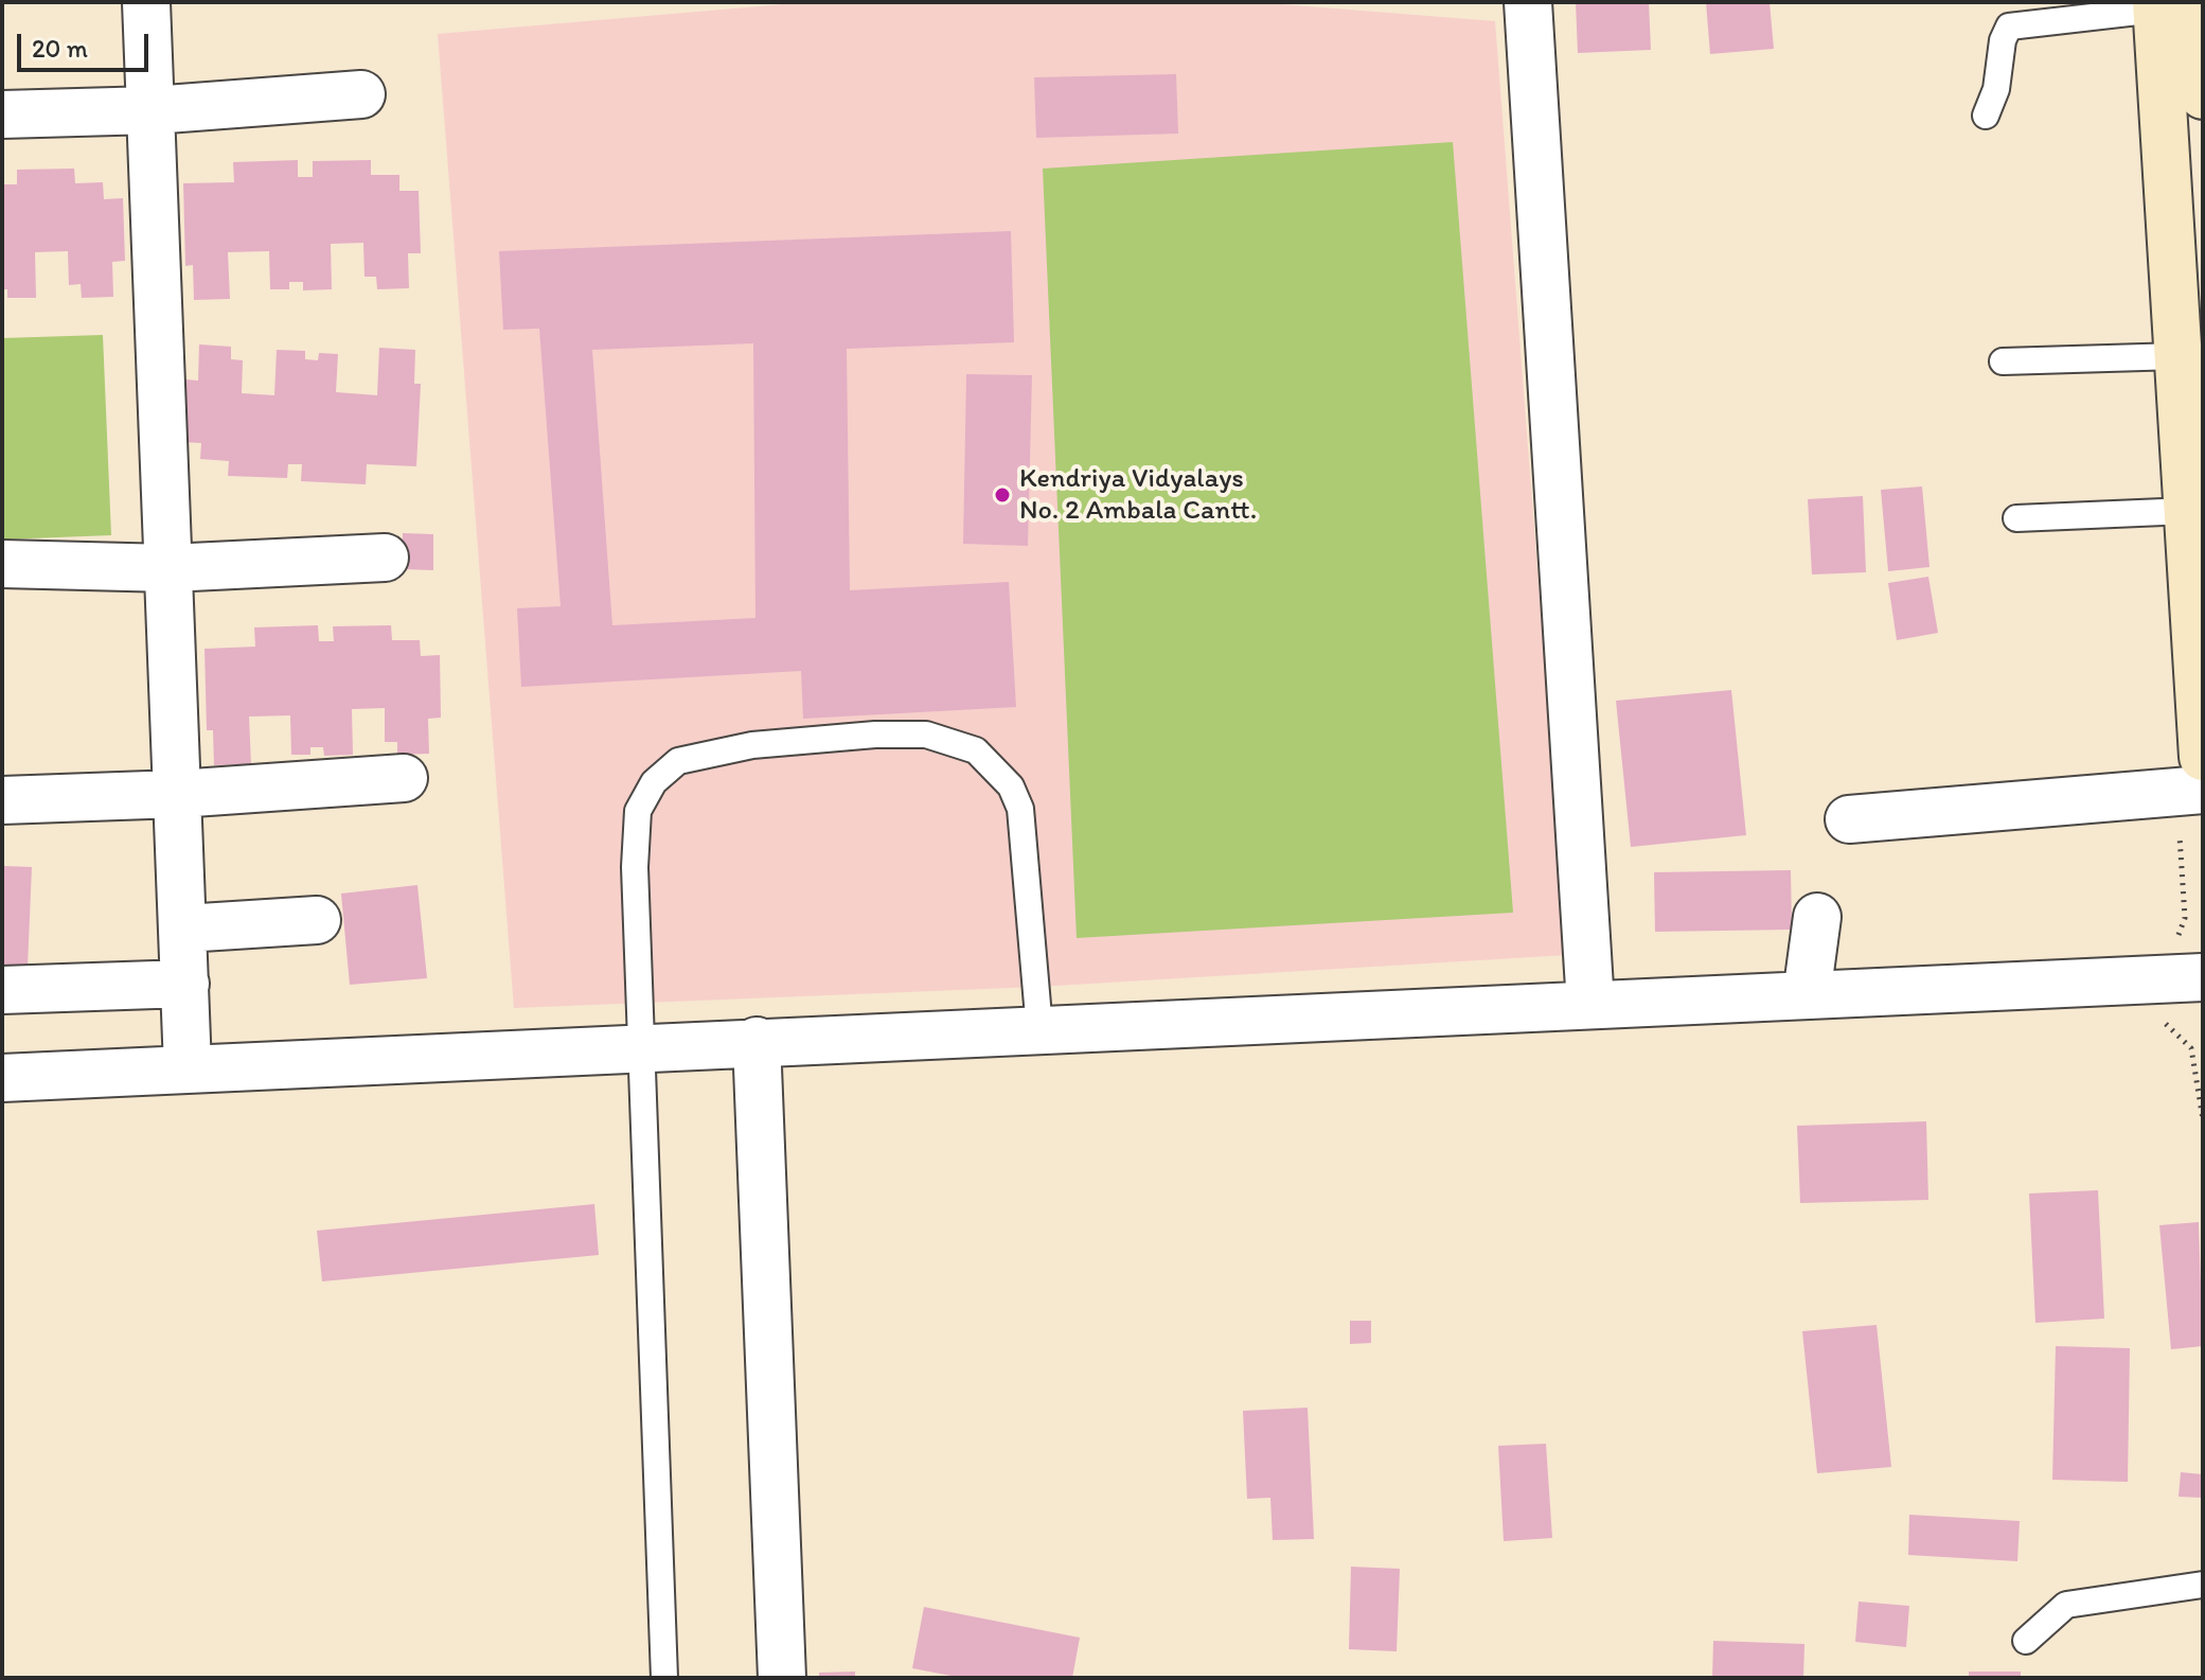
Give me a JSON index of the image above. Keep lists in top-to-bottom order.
{
  "places": ["Kendriya Vidyalays No. 2 Ambala Cantt."],
  "scale_bar": "20 m"
}
